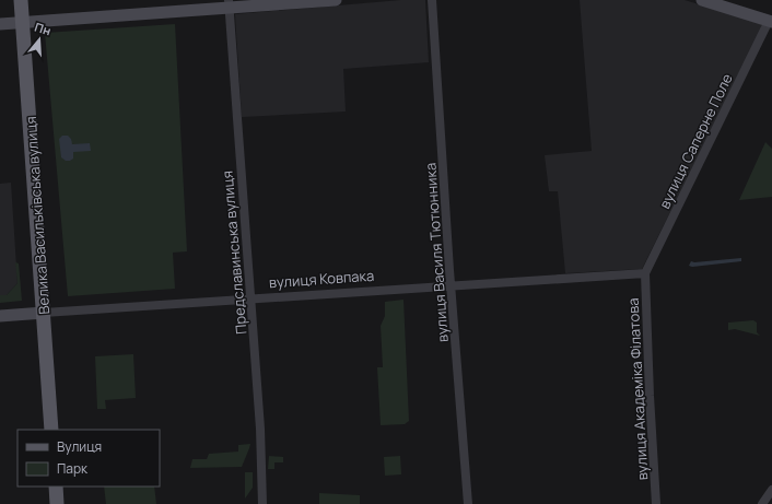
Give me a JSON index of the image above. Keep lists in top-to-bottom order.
{
  "streets": {
    "main road": ["Велика Васильківська вулиця"],
    "street": [
      "вулиця Саперне Поле",
      "Предславинська вулиця",
      "вулиця Василя Тютюнника",
      "вулиця Ковпака",
      "вулиця Академіка Філатова"
    ]
  },
  "crossings": [
    ["вулиця Саперне Поле", "вулиця Ковпака"],
    ["вулиця Саперне Поле", "вулиця Академіка Філатова"],
    ["Велика Васильківська вулиця", "вулиця Ковпака"],
    ["Предславинська вулиця", "вулиця Ковпака"],
    ["вулиця Василя Тютюнника", "вулиця Ковпака"],
    ["вулиця Ковпака", "вулиця Академіка Філатова"]
  ],
  "legend": ["Вулиця", "Парк"],
  "north": "top"
}
